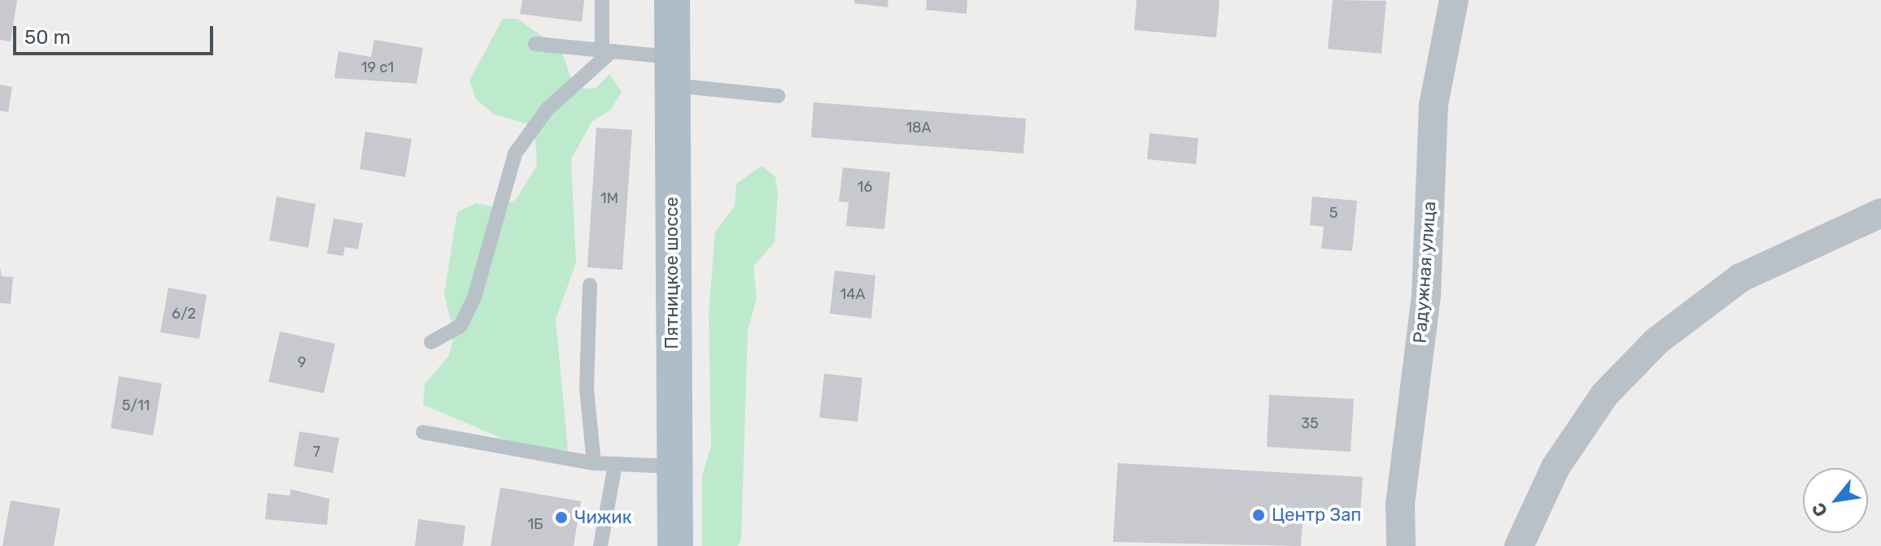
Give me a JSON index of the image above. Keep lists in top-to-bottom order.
{
  "streets": {
    "main road": ["Пятницкое шоссе"],
    "street": ["Радужная улица"]
  },
  "places": ["Центр Зап", "Чижик"],
  "house_numbers": [
    "19 с1",
    "18А",
    "16",
    "1М",
    "5",
    "14А",
    "6/2",
    "9",
    "5/11",
    "35",
    "7",
    "1Б"
  ],
  "scale_bar": "50 m",
  "north": "bottom left"
}
